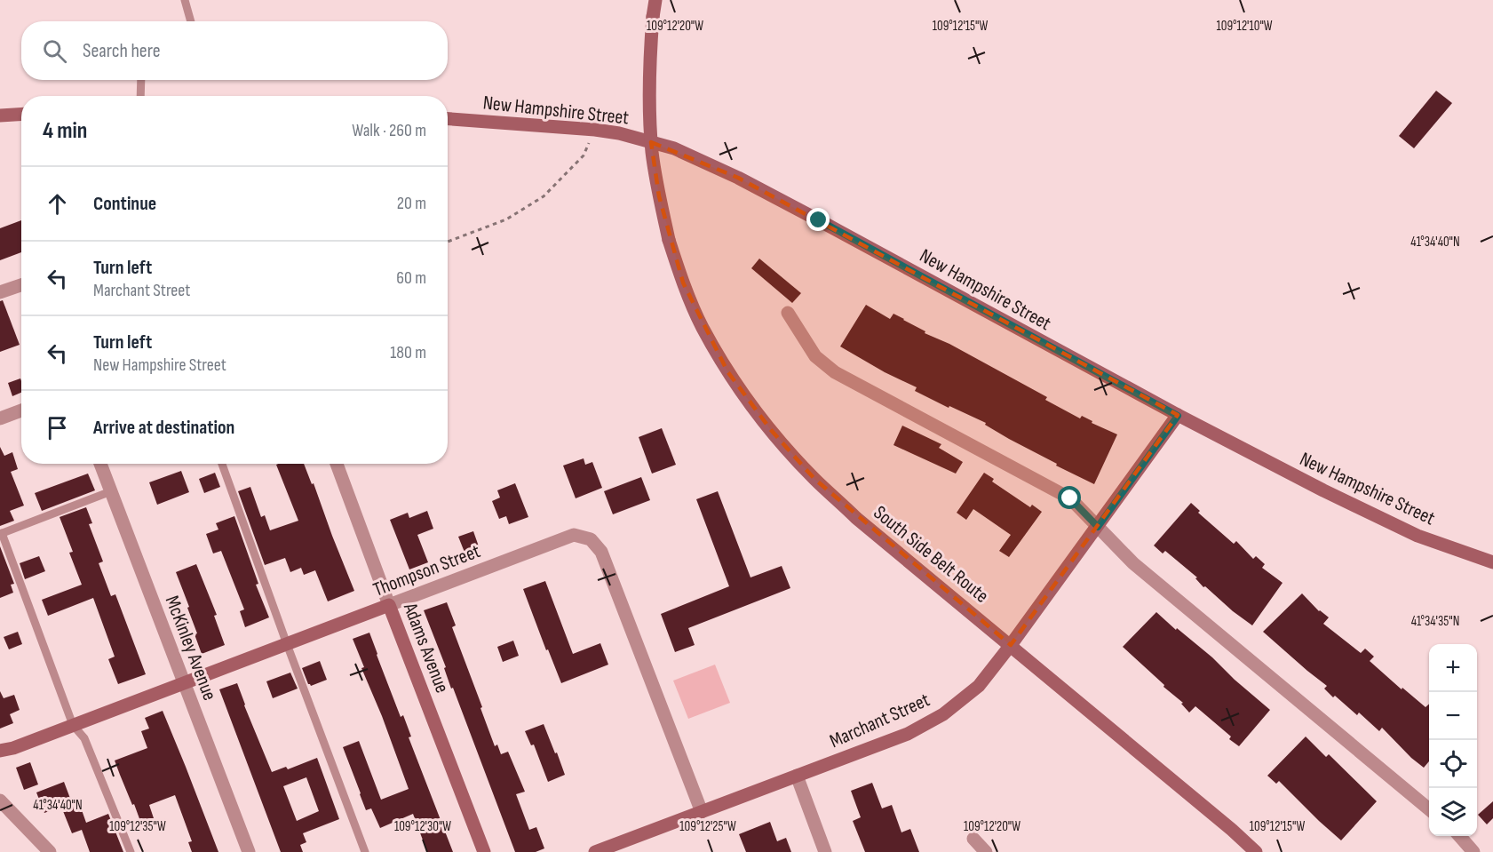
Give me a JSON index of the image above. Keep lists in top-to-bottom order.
{
  "streets": {
    "street": [
      "New Hampshire Street",
      "South Side Belt Route",
      "Thompson Street",
      "McKinley Avenue",
      "Adams Avenue",
      "Marchant Street"
    ]
  },
  "crossings": [
    ["New Hampshire Street", "Marchant Street"],
    ["South Side Belt Route", "Marchant Street"],
    ["Thompson Street", "McKinley Avenue"],
    ["Thompson Street", "Adams Avenue"],
    ["Thompson Street", "Marchant Street"]
  ],
  "page": {
    "search": "Search here",
    "heading": ["4 min", "Walk · 260 m"],
    "list": [
      ["Continue", "20 m"],
      ["Turn left", "Marchant Street", "60 m"],
      ["Turn left", "New Hampshire Street", "180 m"],
      "Arrive at destination"
    ],
    "map_buttons": ["+", "−"]
  },
  "coordinates": [
    "109°12'20\"W",
    "109°12'15\"W",
    "109°12'10\"W",
    "41°34'40\"N",
    "41°34'35\"N",
    "109°12'35\"W",
    "109°12'30\"W",
    "109°12'25\"W"
  ]
}
